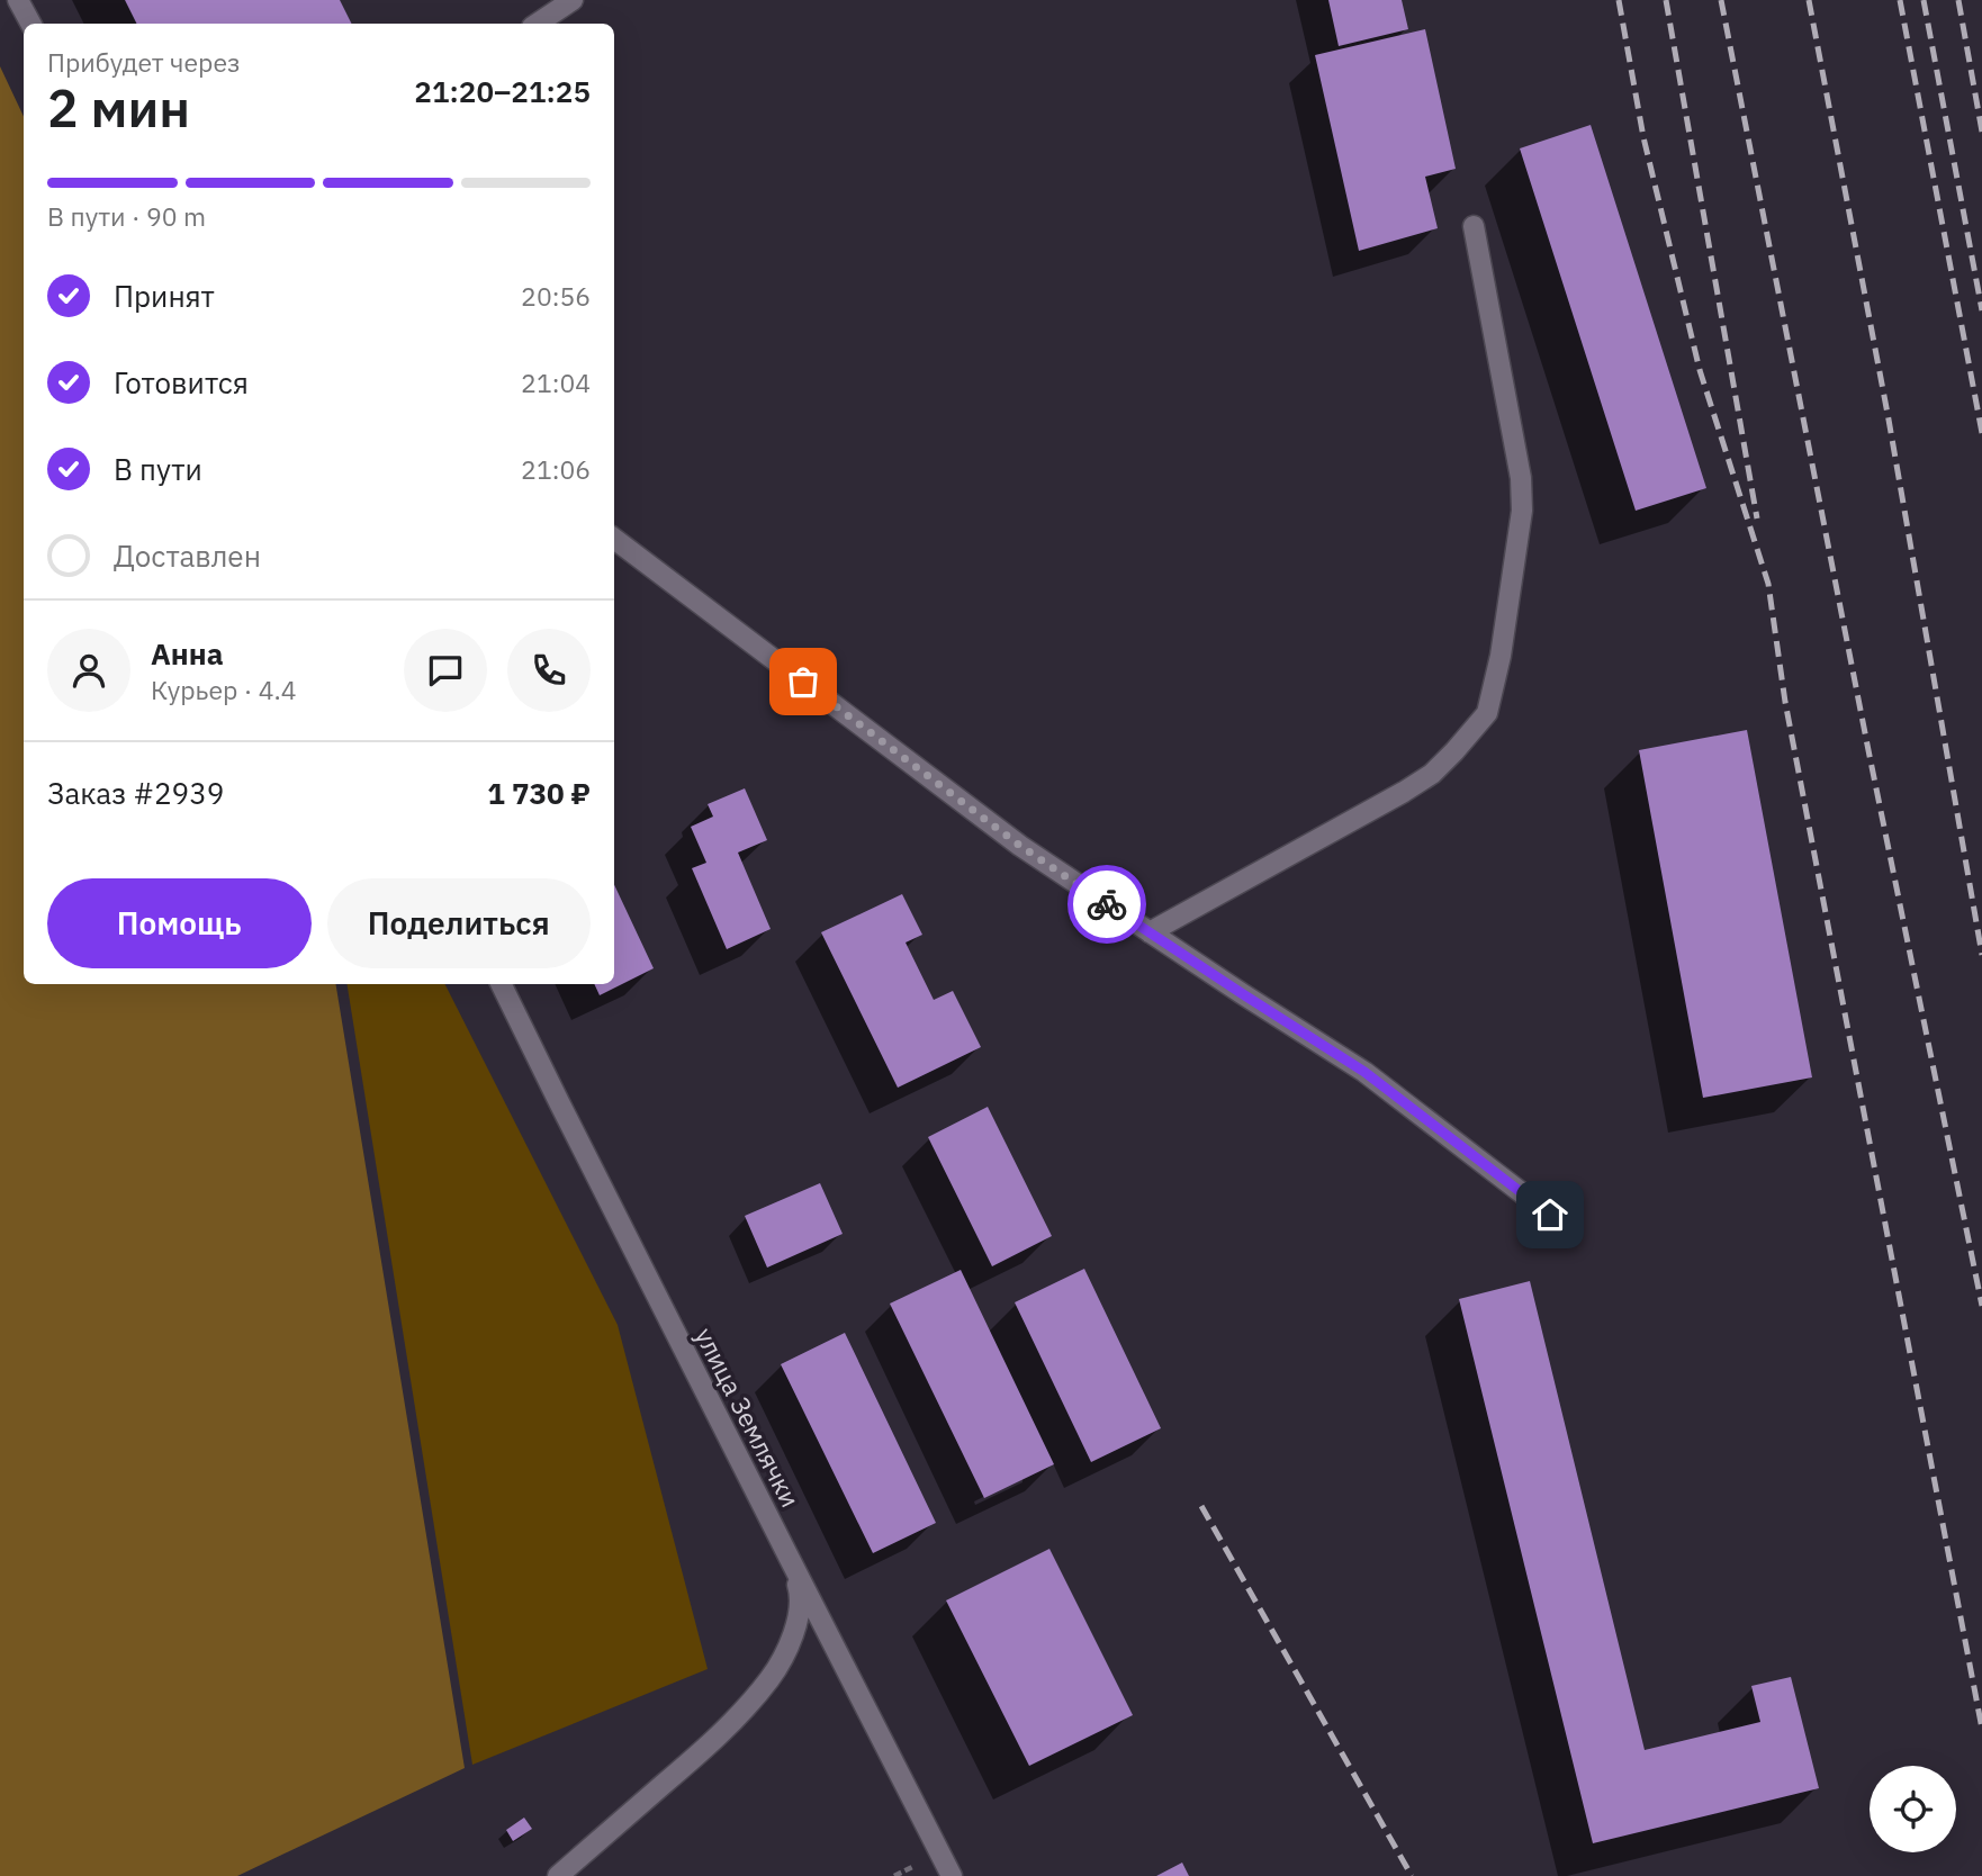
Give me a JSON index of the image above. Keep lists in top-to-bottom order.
{
  "streets": {
    "street": ["улица Землячки"]
  },
  "page": {
    "heading": ["2 мин", "Прибудет через", "21:20–21:25"],
    "panel": [
      "Анна",
      "Курьер · 4.4",
      "Заказ #2939",
      "1 730 ₽"
    ],
    "bar": "В пути · 90 m",
    "list": [
      ["Принят", "20:56"],
      ["Готовится", "21:04"],
      ["В пути", "21:06"],
      "Доставлен"
    ],
    "buttons": ["Помощь", "Поделиться"]
  }
}
